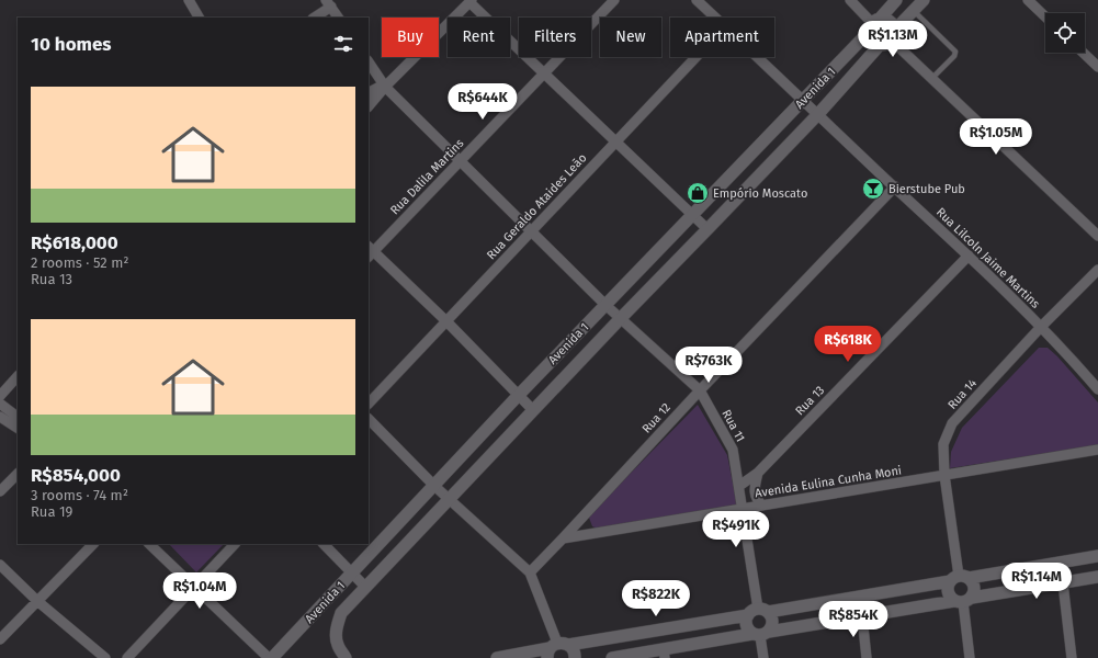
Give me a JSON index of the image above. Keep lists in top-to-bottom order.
{
  "streets": {
    "street": [
      "Avenida 1",
      "Rua Dalila Martins",
      "Rua Geraldo Ataides Leão",
      "Rua Lilcoln Jaime Martins",
      "Rua 14",
      "Rua 13",
      "Rua 12",
      "Rua 11",
      "Avenida Eulina Cunha Moni"
    ]
  },
  "crossings": [
    ["Avenida 1", "Rua Lilcoln Jaime Martins"],
    ["Avenida 1", "Rua 11"],
    ["Rua Dalila Martins", "Rua 11"],
    ["Rua Geraldo Ataides Leão", "Rua 11"],
    ["Rua Lilcoln Jaime Martins", "Rua 14"],
    ["Rua Lilcoln Jaime Martins", "Rua 13"],
    ["Rua Lilcoln Jaime Martins", "Rua 12"],
    ["Rua 14", "Avenida Eulina Cunha Moni"],
    ["Rua 13", "Rua 11"],
    ["Rua 12", "Rua 11"],
    ["Rua 12", "Avenida Eulina Cunha Moni"],
    ["Rua 11", "Avenida Eulina Cunha Moni"]
  ],
  "places": {
    "bar": ["Bierstube Pub"],
    "shop": ["Empório Moscato"]
  },
  "page": {
    "chip": [
      "Buy",
      "Rent",
      "Filters",
      "New",
      "Apartment"
    ],
    "heading": "10 homes",
    "price": [
      "R$1.13M",
      "R$644K",
      "R$1.05M",
      "R$618K",
      "R$763K",
      "R$491K",
      "R$1.14M",
      "R$1.04M",
      "R$822K",
      "R$854K"
    ],
    "list": [
      {
        "name": "R$618,000",
        "note": "2 rooms · 52 m² · Rua 13"
      },
      {
        "name": "R$854,000",
        "note": "3 rooms · 74 m² · Rua 19"
      }
    ]
  }
}
